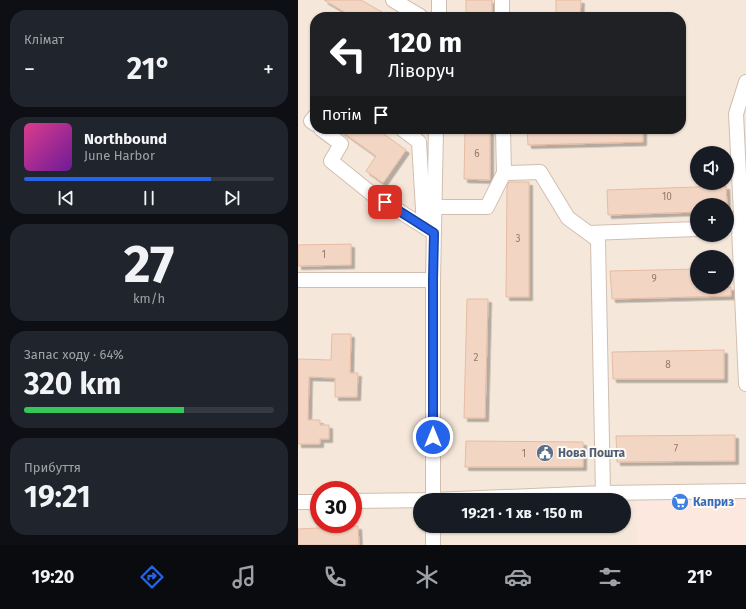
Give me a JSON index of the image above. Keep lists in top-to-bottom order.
{
  "places": {
    "public building": ["Нова Пошта"],
    "supermarket": ["Каприз"]
  },
  "house_numbers": [
    "6",
    "10",
    "3",
    "1",
    "9",
    "2",
    "8",
    "7",
    "1"
  ],
  "page": {
    "tile": [
      "Клімат",
      ["27", "km/h"],
      ["Запас ходу · 64%", "320 km"],
      ["Прибуття", "19:21"]
    ],
    "turn": ["120 m", "Ліворуч"],
    "heat": ["−", "21°", "+"],
    "then": "Потім",
    "song": ["Northbound", "June Harbor"],
    "map_buttons": ["+", "−"],
    "limit": "30",
    "trip": "19:21 · 1 хв · 150 m",
    "tabs": ["19:20", "21°"]
  }
}
